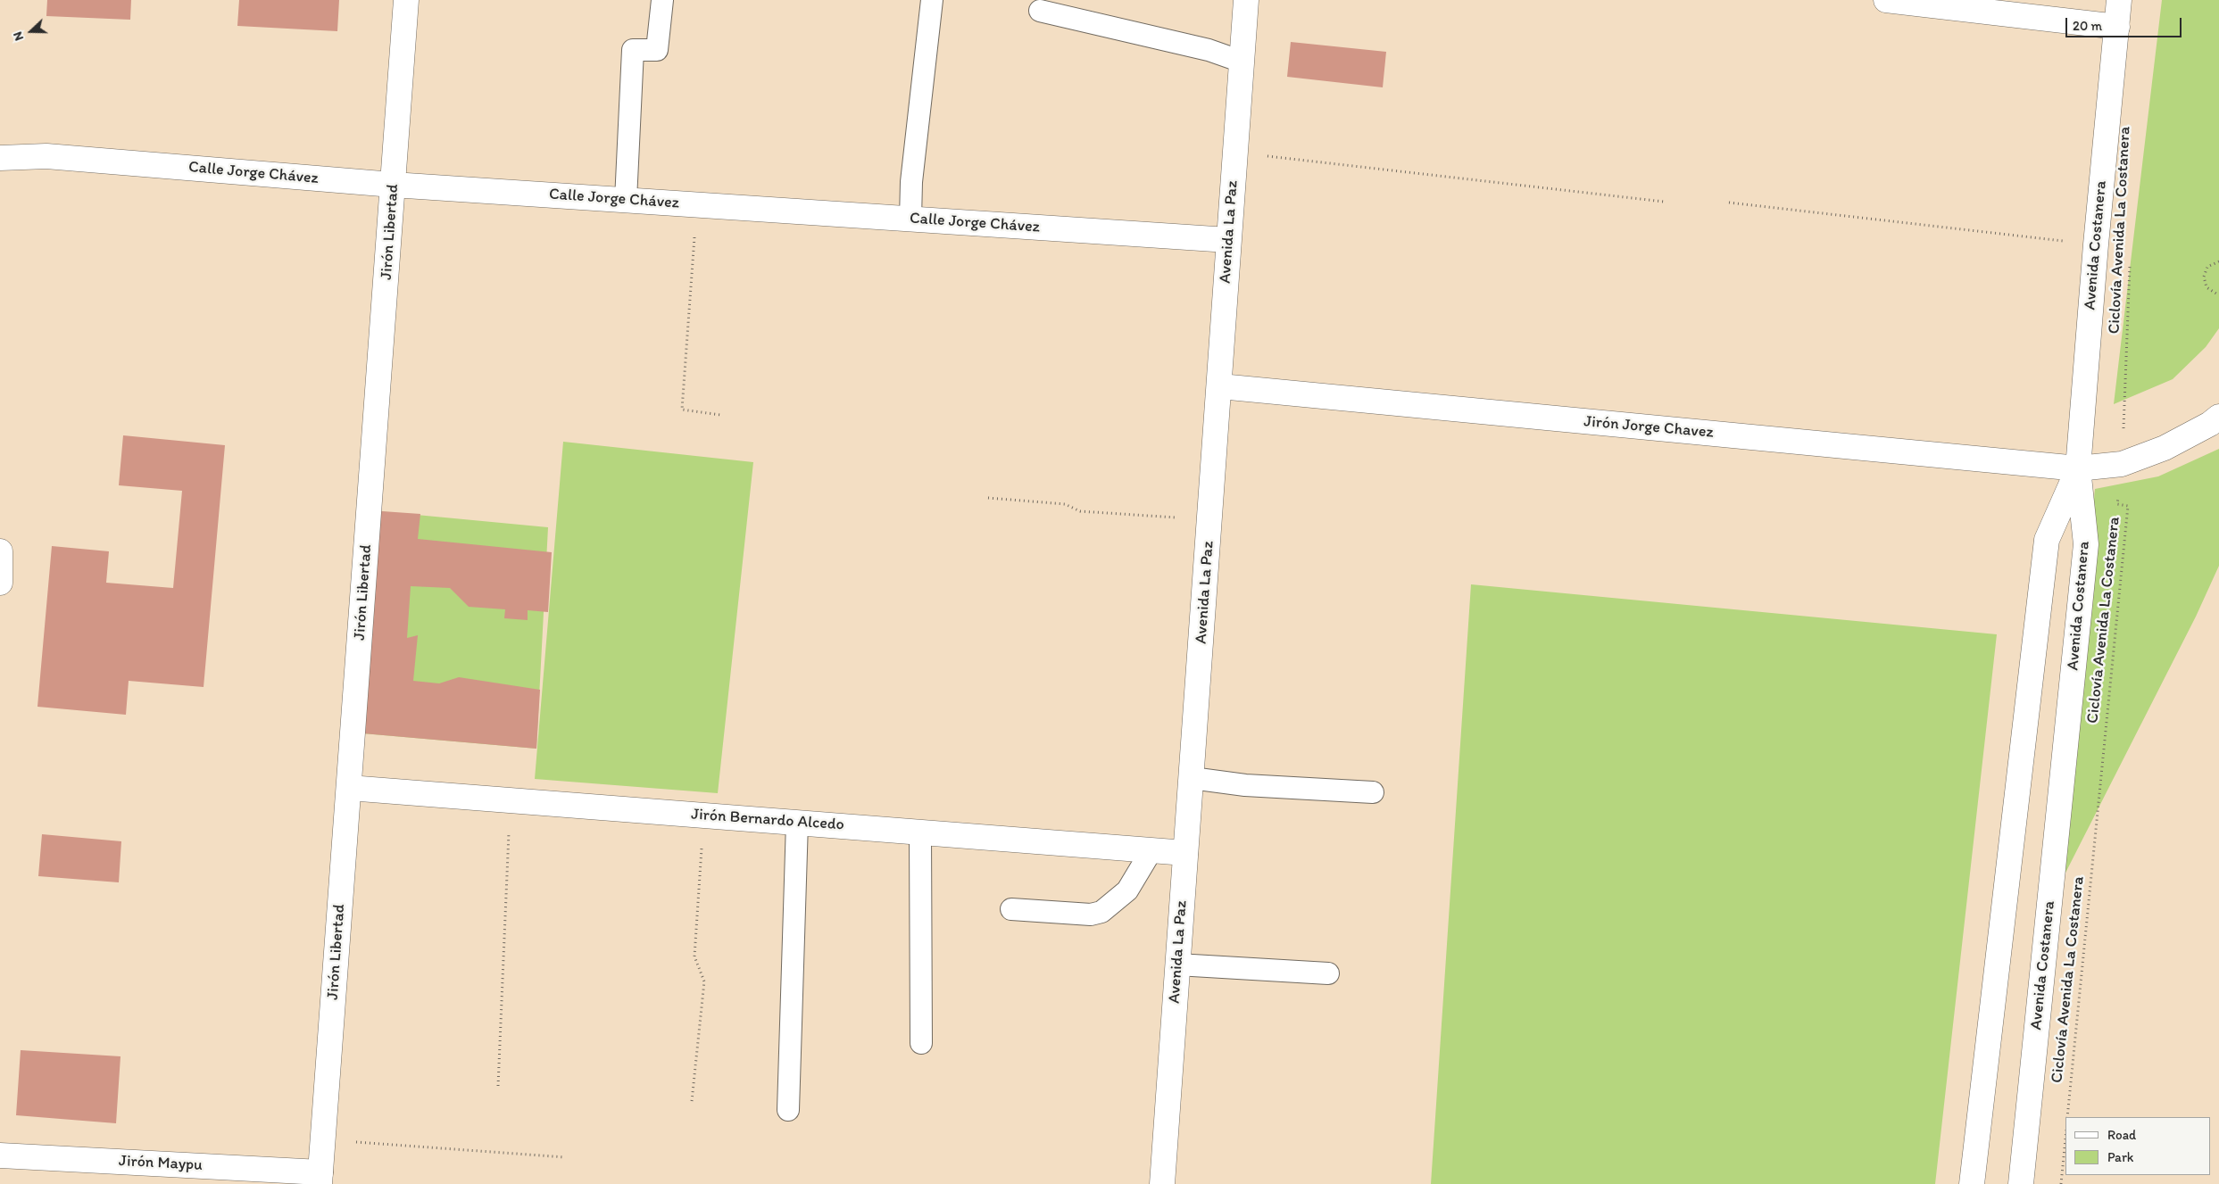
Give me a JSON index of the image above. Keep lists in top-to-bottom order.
{
  "streets": {
    "main road": [
      "Calle Jorge Chávez",
      "Jirón Libertad",
      "Avenida La Paz",
      "Avenida Costanera",
      "Jirón Jorge Chavez",
      "Jirón Bernardo Alcedo",
      "Jirón Maypu"
    ],
    "path": ["Ciclovía Avenida La Costanera"]
  },
  "crossings": [
    ["Calle Jorge Chávez", "Jirón Libertad"],
    ["Calle Jorge Chávez", "Avenida La Paz"],
    ["Ciclovía Avenida La Costanera", "Jirón Jorge Chavez"],
    ["Jirón Libertad", "Jirón Bernardo Alcedo"],
    ["Jirón Libertad", "Jirón Maypu"],
    ["Avenida La Paz", "Jirón Jorge Chavez"],
    ["Avenida La Paz", "Jirón Bernardo Alcedo"],
    ["Avenida Costanera", "Jirón Jorge Chavez"]
  ],
  "legend": ["Road", "Park"],
  "scale_bar": "20 m",
  "north": "left"
}
